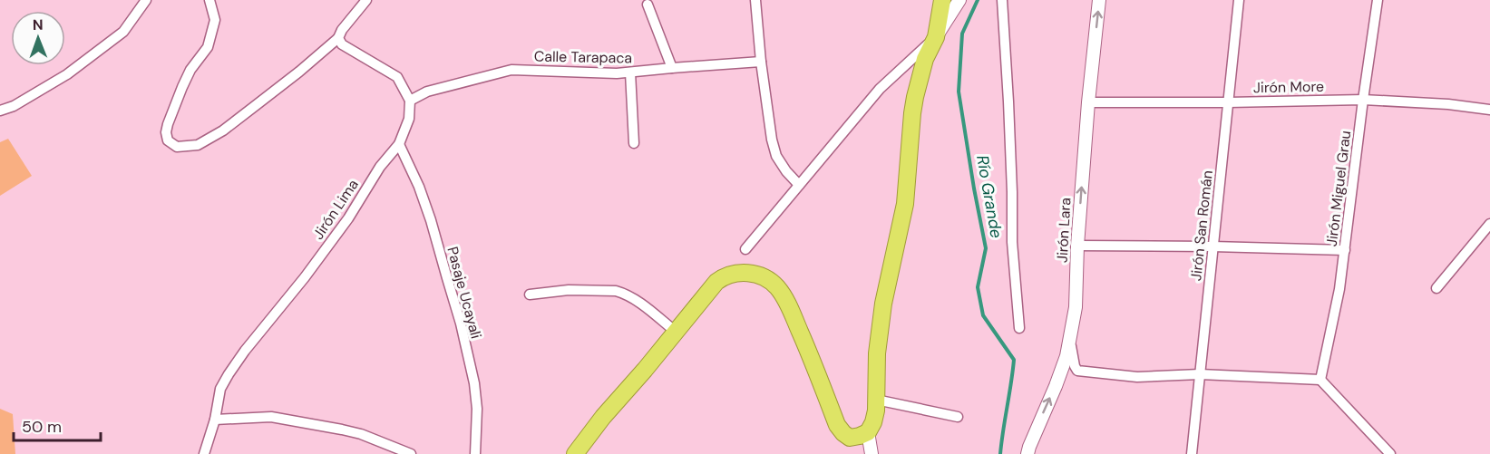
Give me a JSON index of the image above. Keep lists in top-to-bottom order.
{
  "streets": {
    "street": [
      "Calle Tarapaca",
      "Jirón More",
      "Jirón Miguel Grau",
      "Jirón Lima",
      "Jirón San Román",
      "Jirón Lara",
      "Pasaje Ucayali"
    ]
  },
  "crossings": [
    ["Calle Tarapaca", "Jirón Lima"],
    ["Jirón More", "Jirón Miguel Grau"],
    ["Jirón More", "Jirón San Román"],
    ["Jirón More", "Jirón Lara"],
    ["Jirón Lima", "Pasaje Ucayali"]
  ],
  "water": ["Río Grande"],
  "scale_bar": "50 m",
  "north": "top"
}
